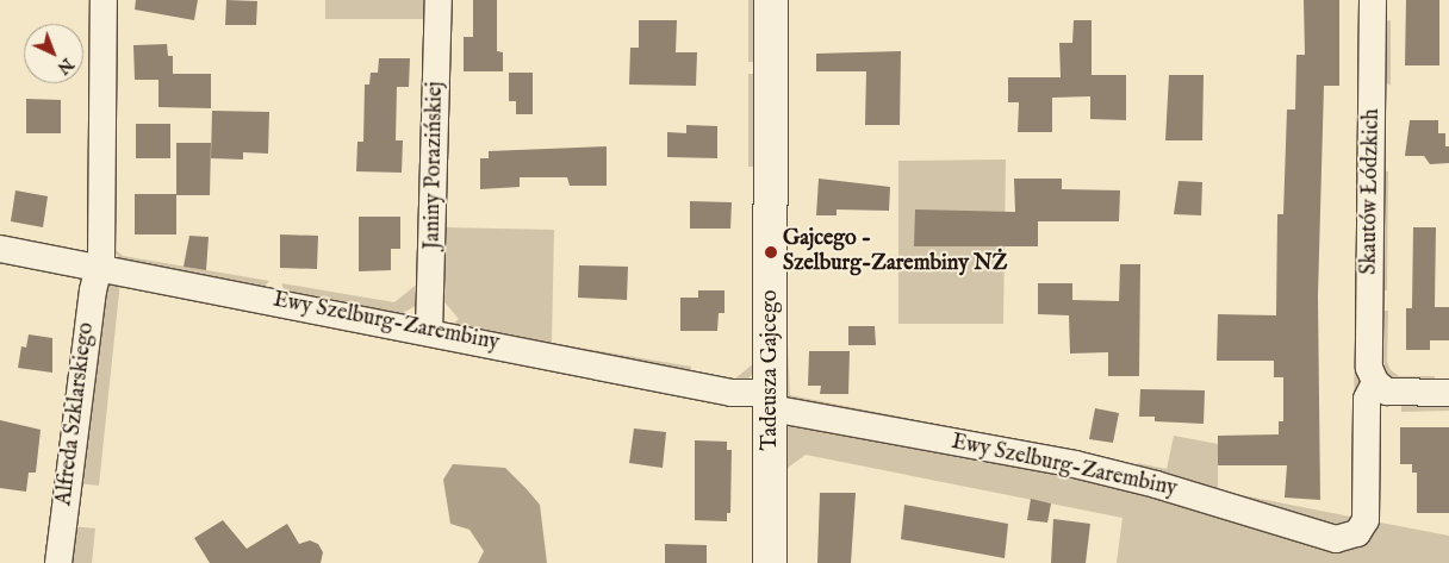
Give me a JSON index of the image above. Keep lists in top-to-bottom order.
{
  "streets": {
    "street": [
      "Janiny Porazińskiej",
      "Skautów Łódzkich",
      "Ewy Szelburg-Zarembiny",
      "Tadeusza Gajcego",
      "Alfreda Szklarskiego"
    ]
  },
  "crossings": [
    ["Janiny Porazińskiej", "Ewy Szelburg-Zarembiny"],
    ["Skautów Łódzkich", "Ewy Szelburg-Zarembiny"],
    ["Ewy Szelburg-Zarembiny", "Tadeusza Gajcego"],
    ["Ewy Szelburg-Zarembiny", "Alfreda Szklarskiego"]
  ],
  "places": ["Gajcego - Szelburg-Zarembiny NŻ"],
  "north": "bottom right"
}
